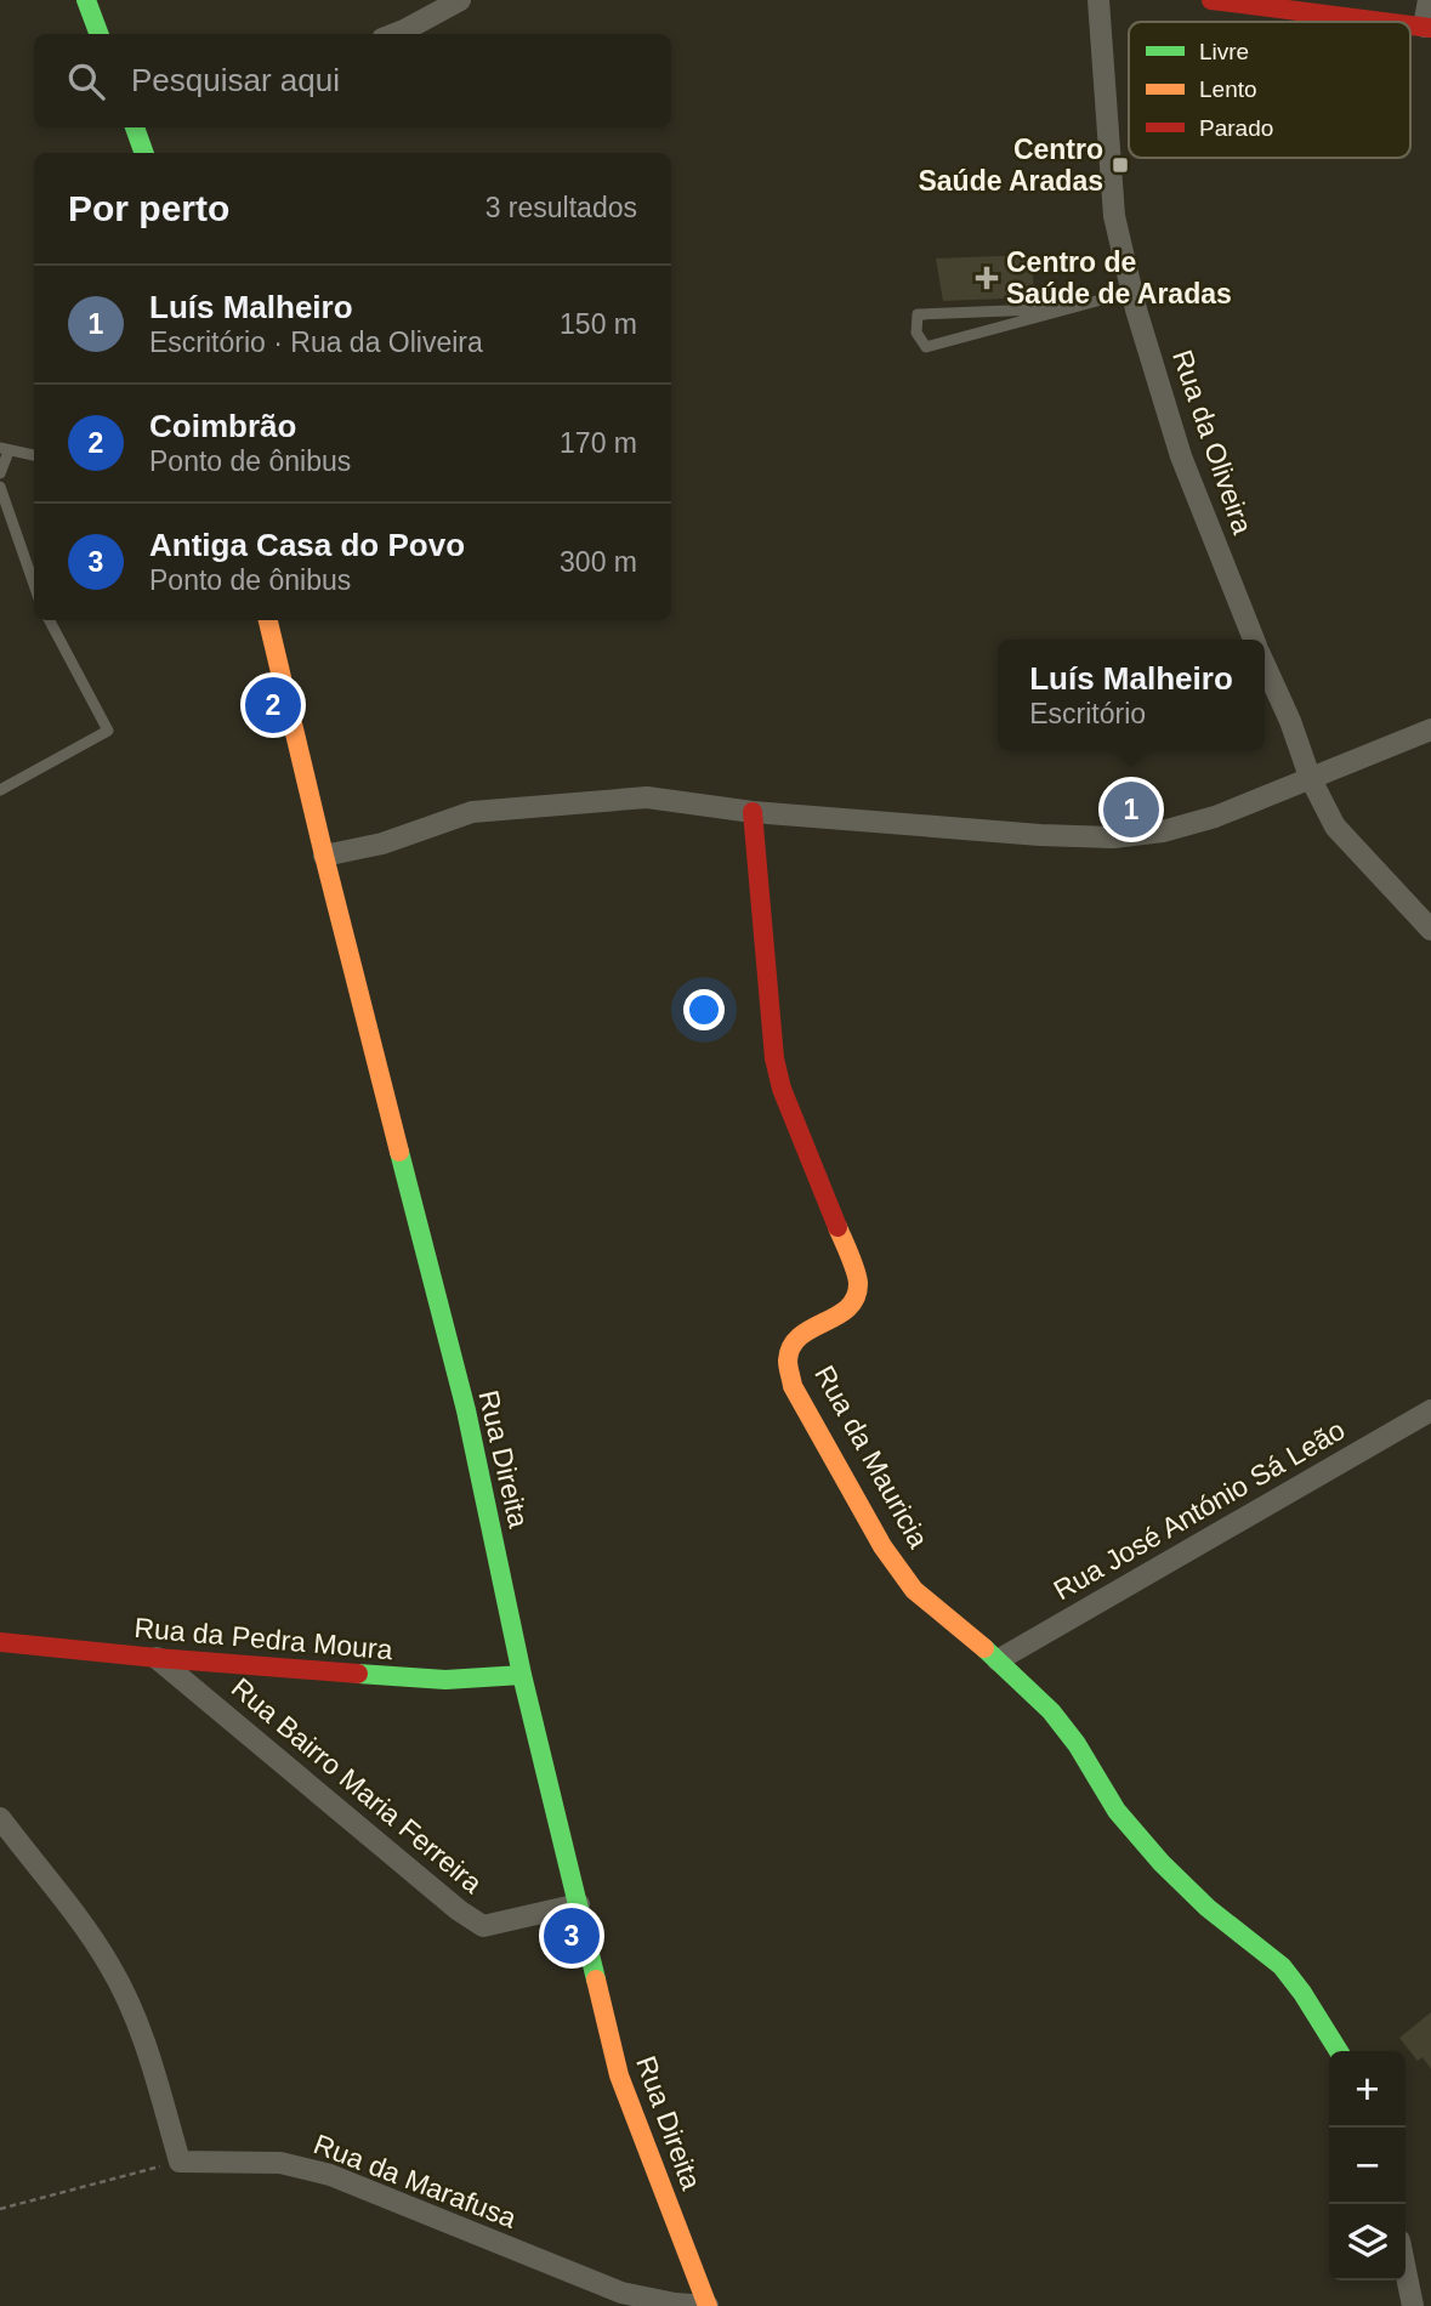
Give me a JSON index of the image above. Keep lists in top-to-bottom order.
{
  "streets": {
    "main road": ["Rua da Mauricia", "Rua Direita", "Rua da Pedra Moura"],
    "street": [
      "Rua da Oliveira",
      "Rua José António Sá Leão",
      "Rua Bairro Maria Ferreira",
      "Rua da Marafusa"
    ]
  },
  "crossings": [
    ["Rua da Mauricia", "Rua José António Sá Leão"],
    ["Rua Direita", "Rua da Pedra Moura"],
    ["Rua Direita", "Rua Bairro Maria Ferreira"],
    ["Rua Direita", "Rua da Marafusa"],
    ["Rua da Pedra Moura", "Rua Bairro Maria Ferreira"]
  ],
  "places": {
    "transit": ["Centro Saúde Aradas"],
    "health": ["Centro de Saúde de Aradas"]
  },
  "legend": ["Livre", "Lento", "Parado"],
  "page": {
    "search": "Pesquisar aqui",
    "heading": ["Por perto", "3 resultados"],
    "list": [
      {
        "mark": "1",
        "name": "Luís Malheiro",
        "note": "Escritório · Rua da Oliveira",
        "value": "150 m"
      },
      {
        "mark": "2",
        "name": "Coimbrão",
        "note": "Ponto de ônibus",
        "value": "170 m"
      },
      {
        "mark": "3",
        "name": "Antiga Casa do Povo",
        "note": "Ponto de ônibus",
        "value": "300 m"
      }
    ],
    "popup": ["Luís Malheiro", "Escritório"],
    "pins": ["2", "1", "3"],
    "map_buttons": ["+", "−"]
  }
}
